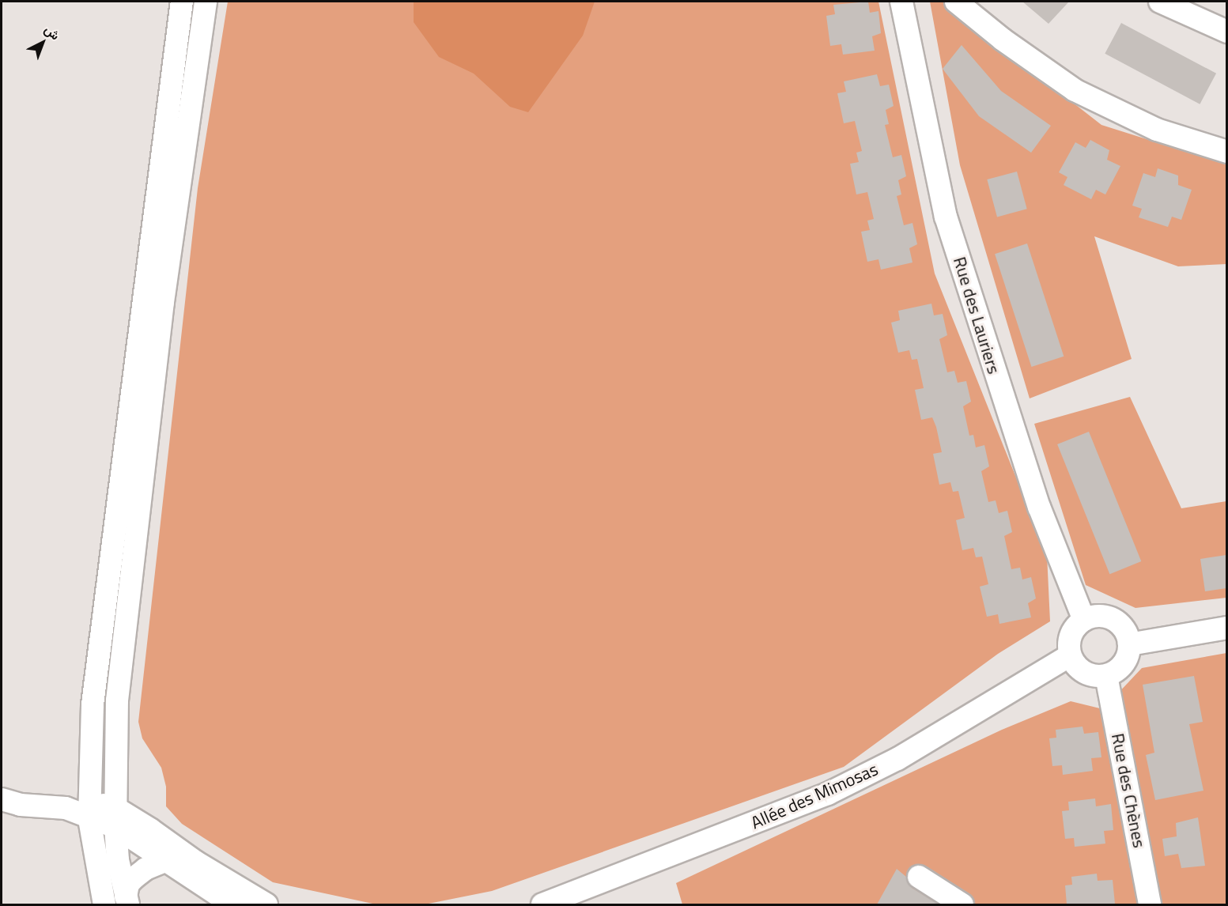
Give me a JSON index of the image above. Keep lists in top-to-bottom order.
{
  "streets": {
    "street": ["Rue des Lauriers", "Rue des Chènes", "Allée des Mimosas"]
  },
  "crossings": [
    ["Rue des Lauriers", "Rue des Chènes"],
    ["Rue des Lauriers", "Allée des Mimosas"],
    ["Rue des Chènes", "Allée des Mimosas"]
  ],
  "north": "top right"
}
